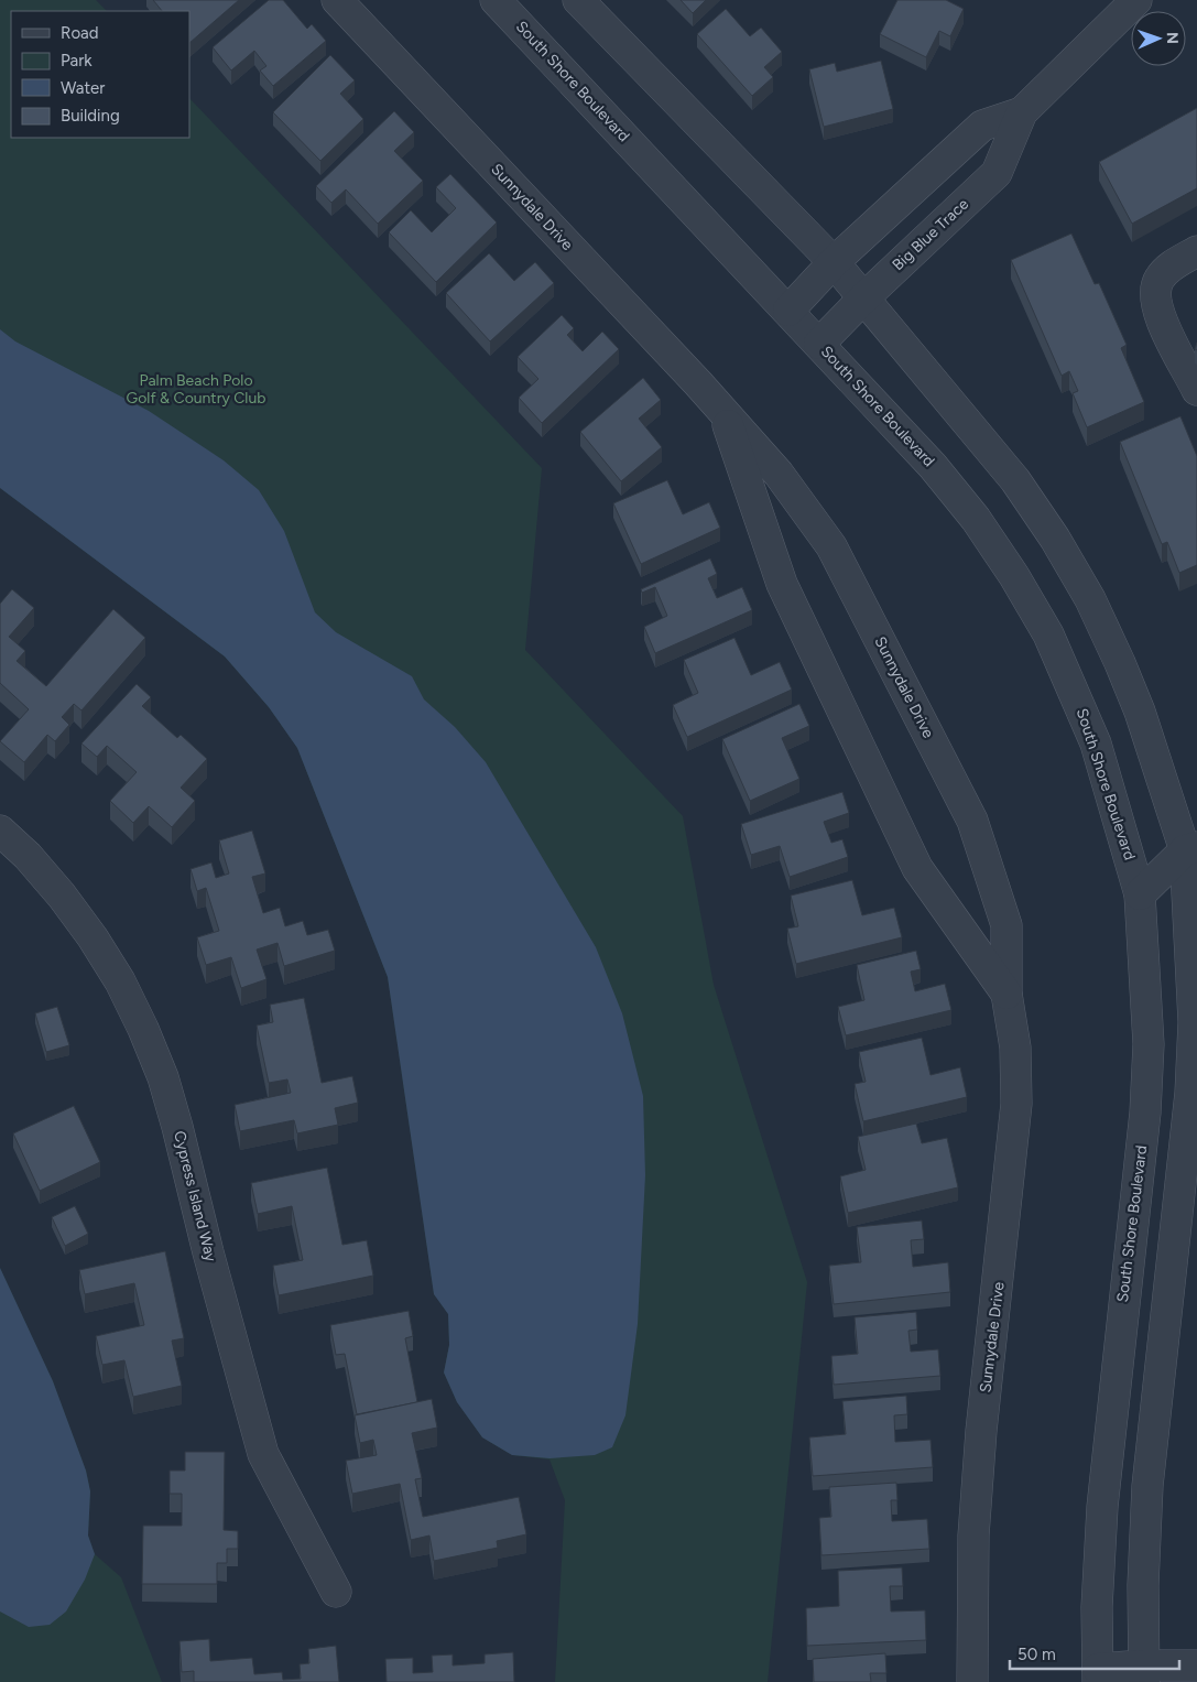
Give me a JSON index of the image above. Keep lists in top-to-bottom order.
{
  "streets": {
    "street": [
      "South Shore Boulevard",
      "Sunnydale Drive",
      "Big Blue Trace",
      "Cypress Island Way"
    ]
  },
  "crossings": [
    ["South Shore Boulevard", "Big Blue Trace"]
  ],
  "parks": ["Palm Beach Polo Golf & Country Club"],
  "legend": [
    "Road",
    "Park",
    "Water",
    "Building"
  ],
  "scale_bar": "50 m",
  "north": "right"
}
